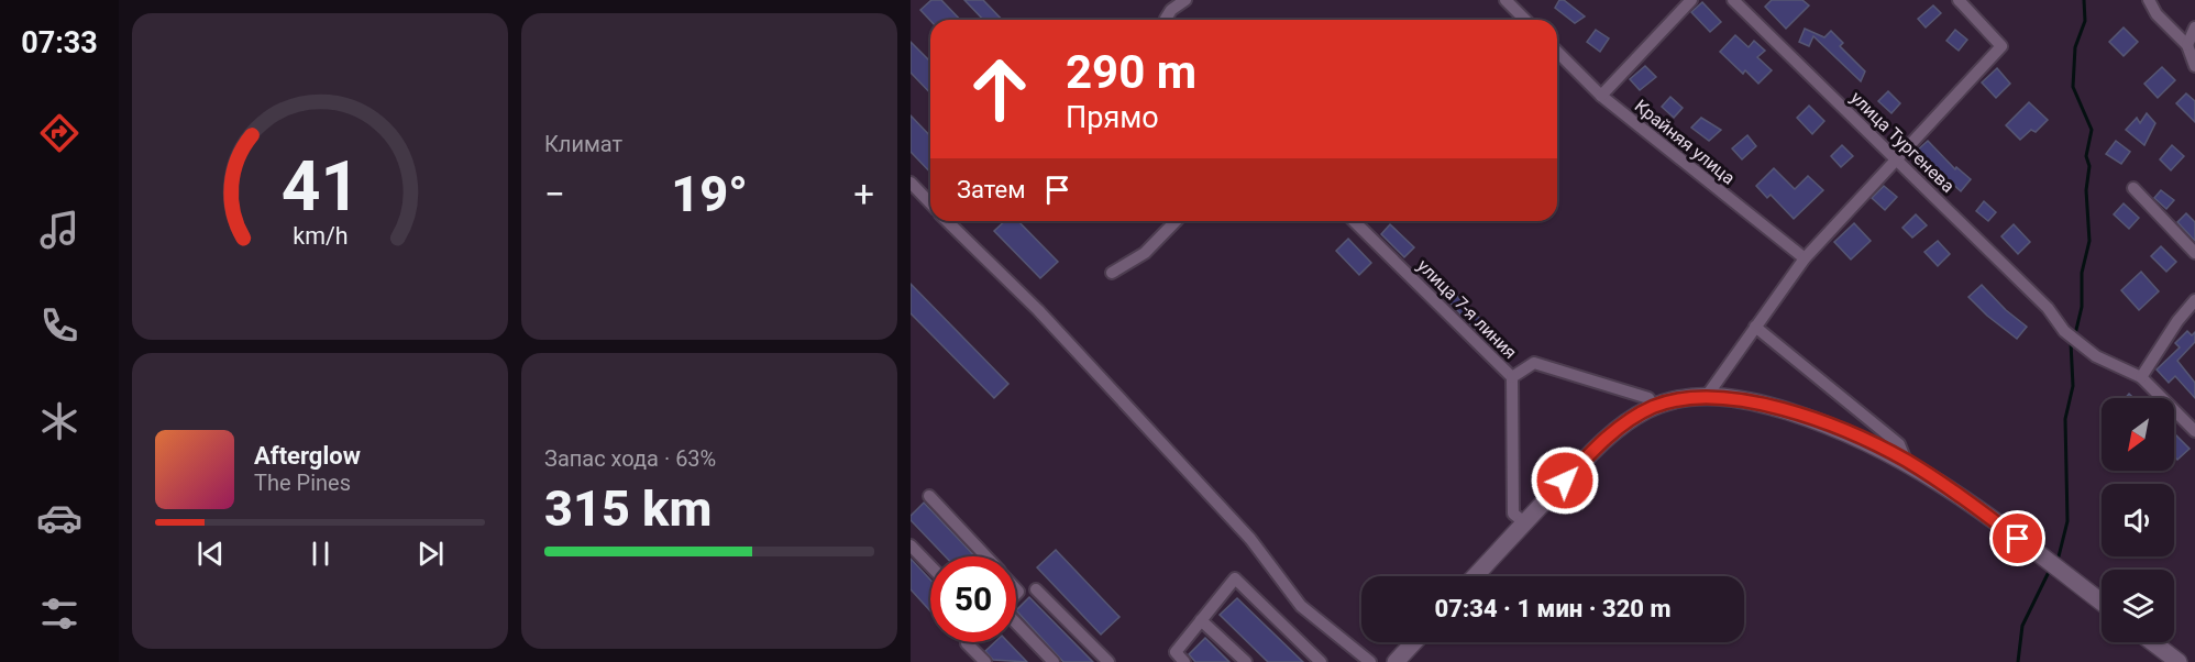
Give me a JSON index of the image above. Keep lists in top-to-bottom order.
{
  "streets": {
    "street": ["Крайняя улица", "улица Тургенева", "улица 7-я линия"]
  },
  "north": "bottom left",
  "page": {
    "tabs": "07:33",
    "tile": [
      "Климат",
      ["Запас хода · 63%", "315 km"]
    ],
    "turn": ["290 m", "Прямо"],
    "then": "Затем",
    "heat": ["−", "19°", "+"],
    "song": ["Afterglow", "The Pines"],
    "limit": "50",
    "trip": "07:34 · 1 мин · 320 m",
    "gauge": ["41", "km/h"]
  }
}
